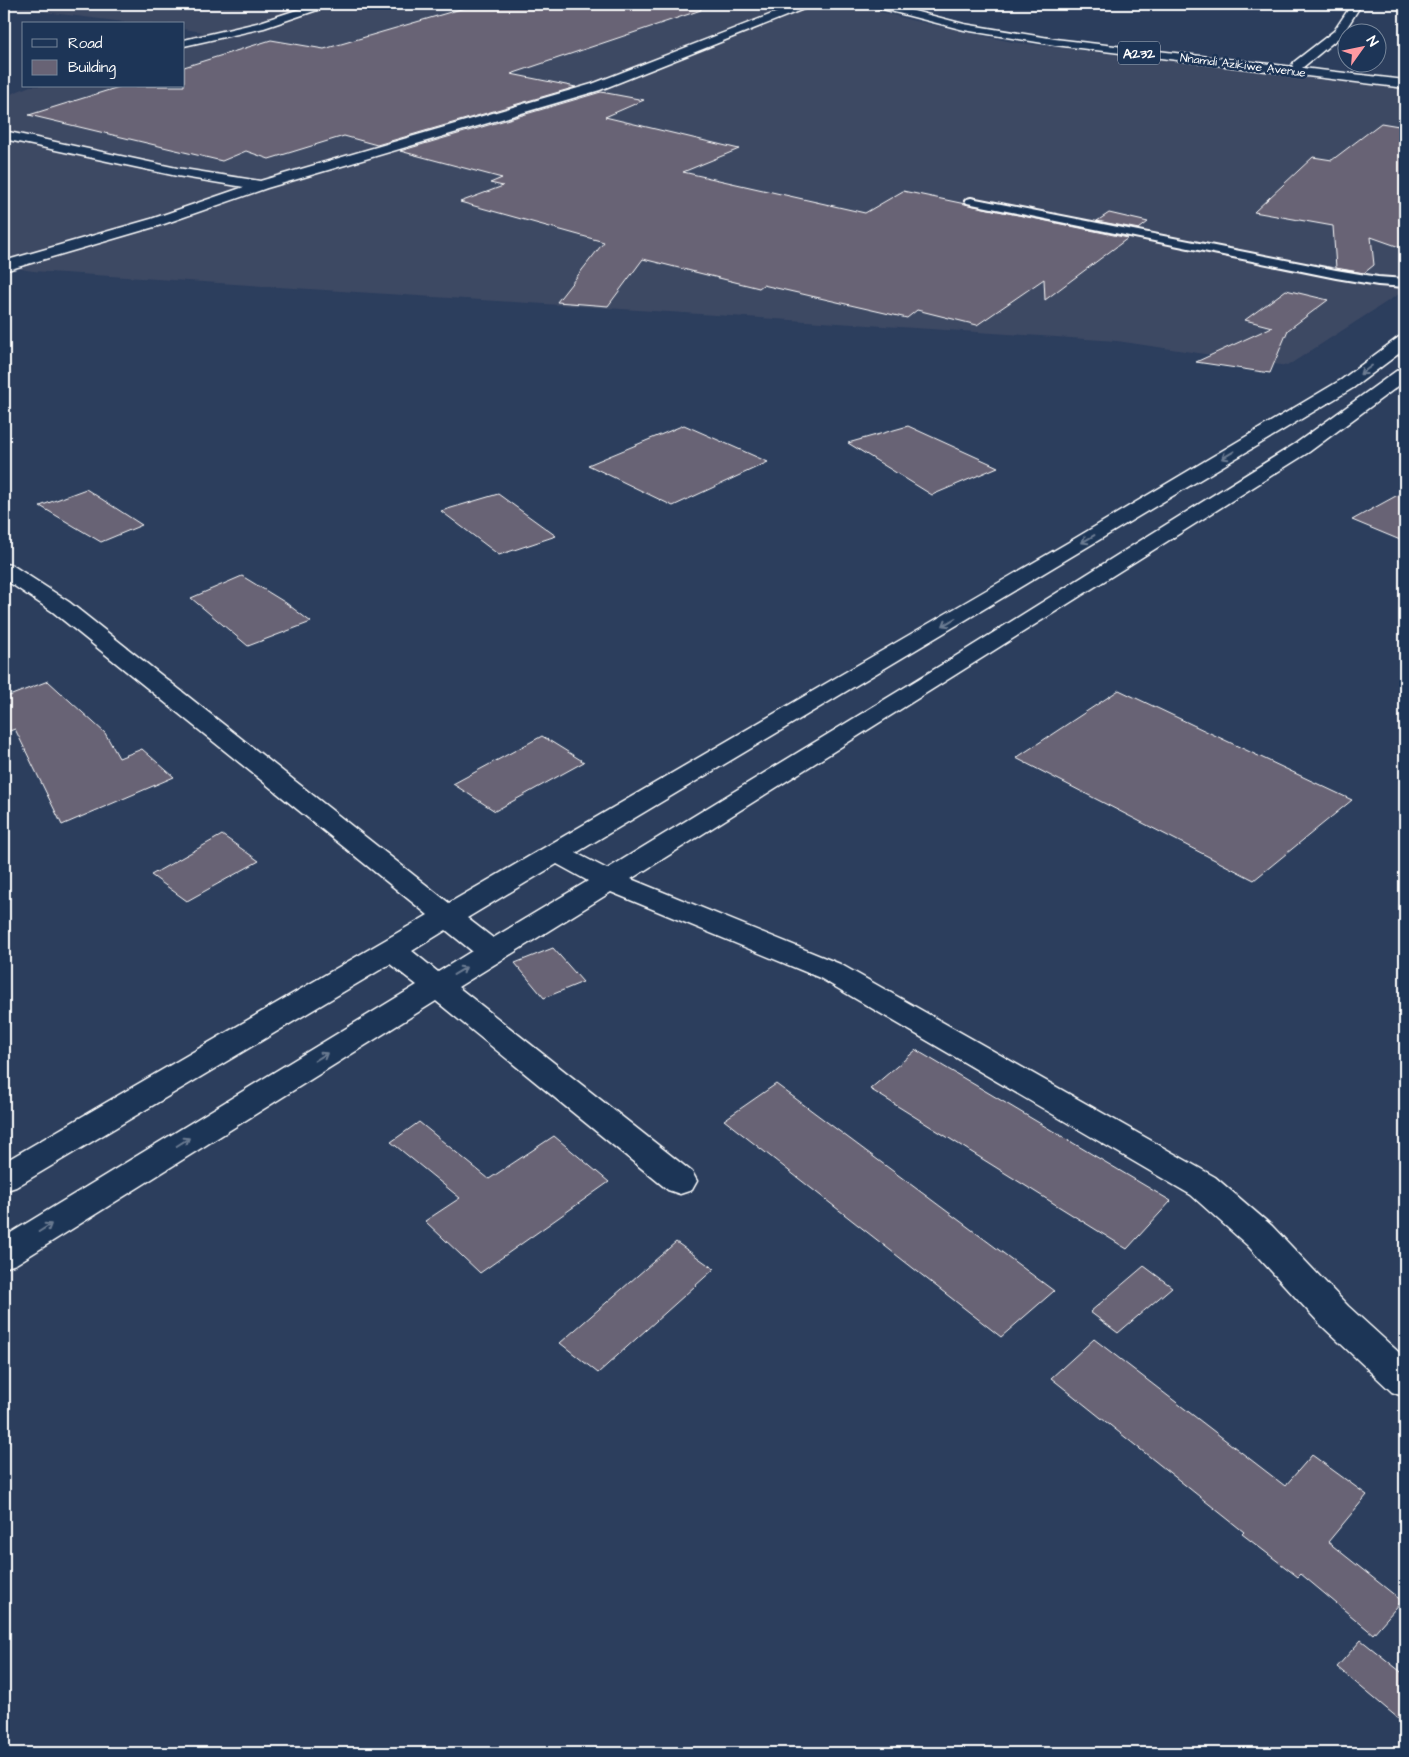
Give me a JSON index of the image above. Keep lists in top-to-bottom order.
{
  "streets": {
    "street": ["A232", "Nnamdi Azikiwe Avenue"]
  },
  "legend": ["Road", "Building"],
  "north": "top right"
}
